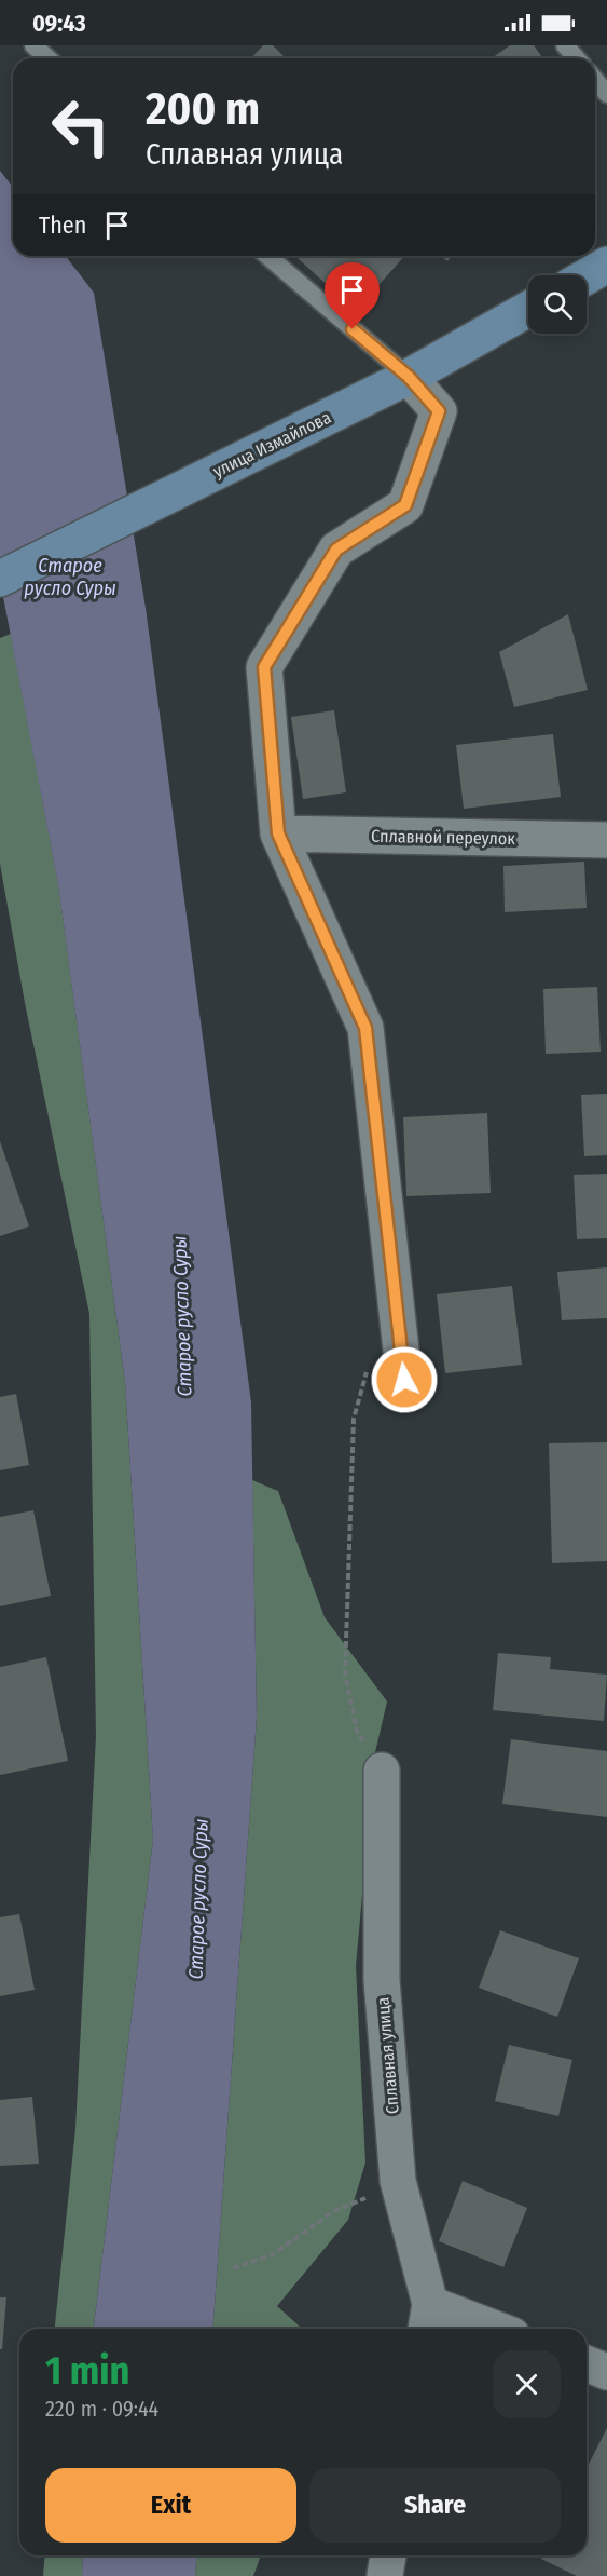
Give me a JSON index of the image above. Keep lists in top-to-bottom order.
{
  "streets": {
    "main road": ["улица Измайлова"],
    "street": ["Сплавной переулок", "Сплавная улица"]
  },
  "water": ["Старое русло Суры"],
  "page": {
    "status": "09:43",
    "turn": ["200 m", "Сплавная улица"],
    "then": "Then",
    "heading": ["1 min", "220 m · 09:44"],
    "buttons": ["Exit", "Share"]
  }
}
